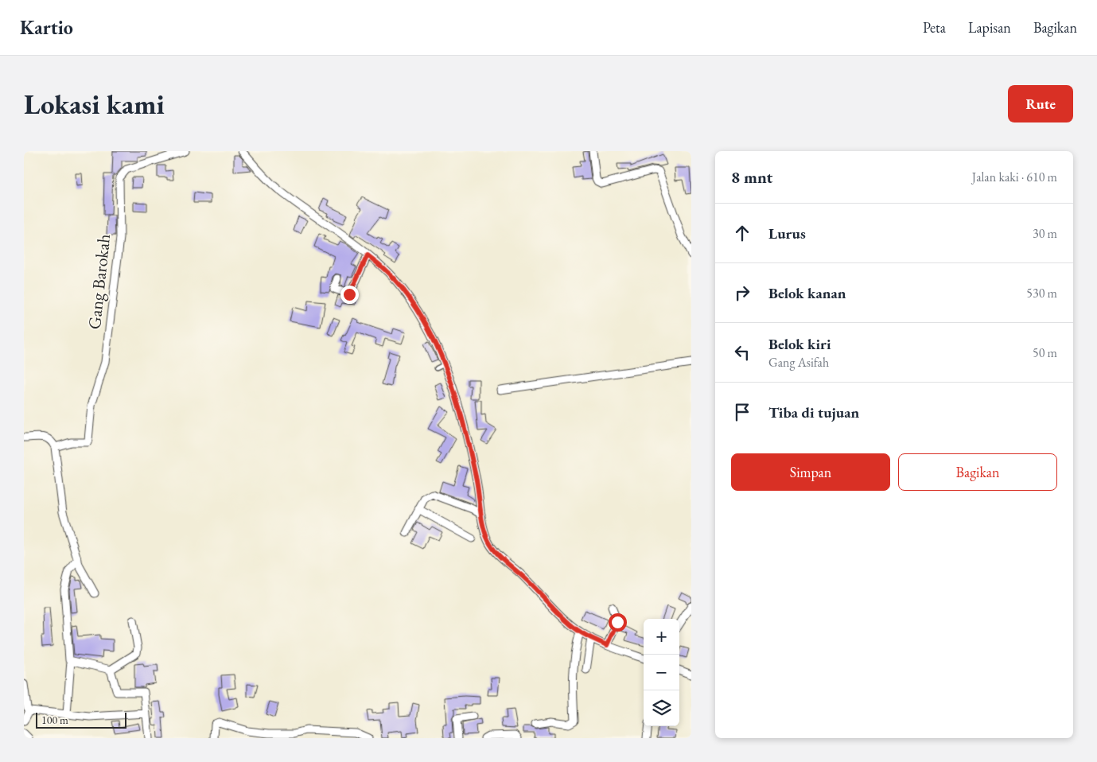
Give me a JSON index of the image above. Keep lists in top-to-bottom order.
{
  "streets": {
    "street": ["Gang Barokah"]
  },
  "scale_bar": "100 m",
  "page": {
    "header": "Kartio",
    "nav": ["Peta", "Lapisan", "Bagikan"],
    "buttons": [
      "Rute",
      ["Simpan", "Bagikan"]
    ],
    "title": "Lokasi kami",
    "heading": ["8 mnt", "Jalan kaki · 610 m"],
    "list": [
      ["Lurus", "30 m"],
      ["Belok kanan", "530 m"],
      ["Belok kiri", "Gang Asifah", "50 m"],
      "Tiba di tujuan"
    ],
    "map_buttons": ["+", "−"],
    "scale": "100 m"
  }
}
